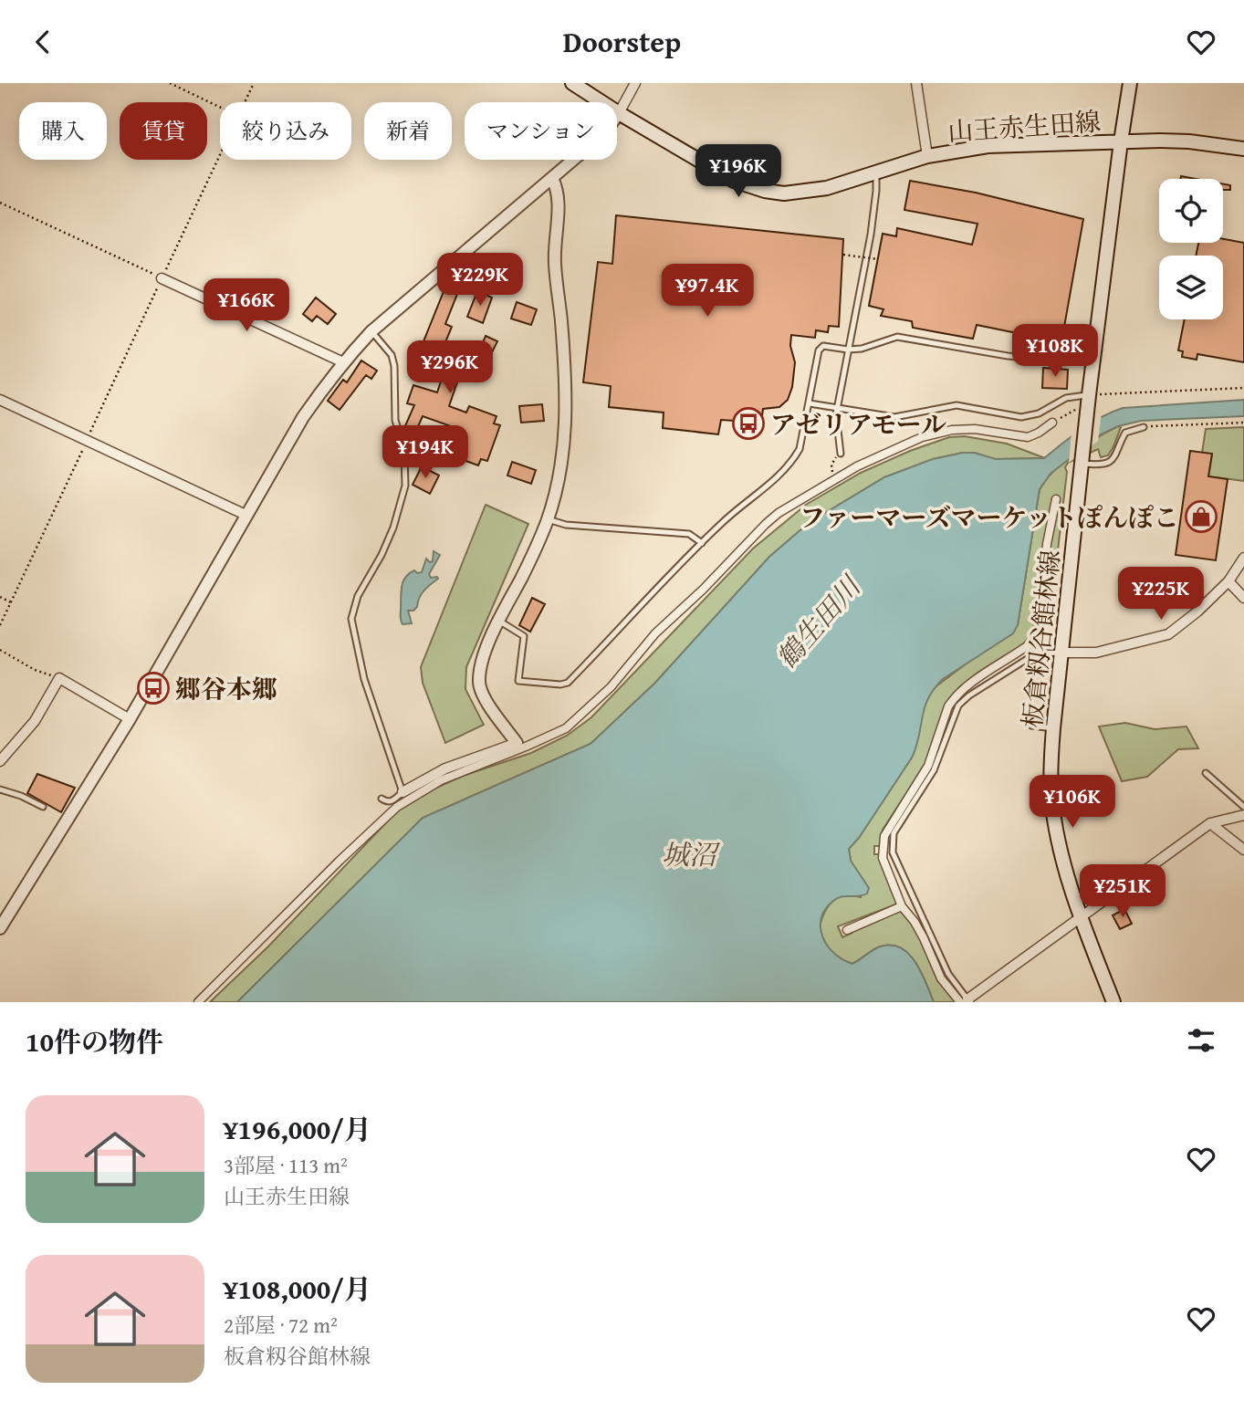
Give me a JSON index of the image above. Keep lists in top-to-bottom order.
{
  "streets": {
    "main road": ["山王赤生田線", "板倉籾谷館林線"]
  },
  "crossings": [
    ["山王赤生田線", "板倉籾谷館林線"]
  ],
  "water": ["鶴生田川", "城沼"],
  "places": {
    "bus stop": ["アゼリアモール", "郷谷本郷"],
    "shop": ["ファーマーズマーケットぽんぽこ"]
  },
  "page": {
    "header": "Doorstep",
    "chip": [
      "購入",
      "賃貸",
      "絞り込み",
      "新着",
      "マンション"
    ],
    "price": [
      "¥196K",
      "¥229K",
      "¥97.4K",
      "¥166K",
      "¥108K",
      "¥296K",
      "¥194K",
      "¥225K",
      "¥106K",
      "¥251K"
    ],
    "heading": "10件の物件",
    "list": [
      {
        "name": "¥196,000/月",
        "note": "3部屋 · 113 m² · 山王赤生田線"
      },
      {
        "name": "¥108,000/月",
        "note": "2部屋 · 72 m² · 板倉籾谷館林線"
      }
    ]
  }
}
